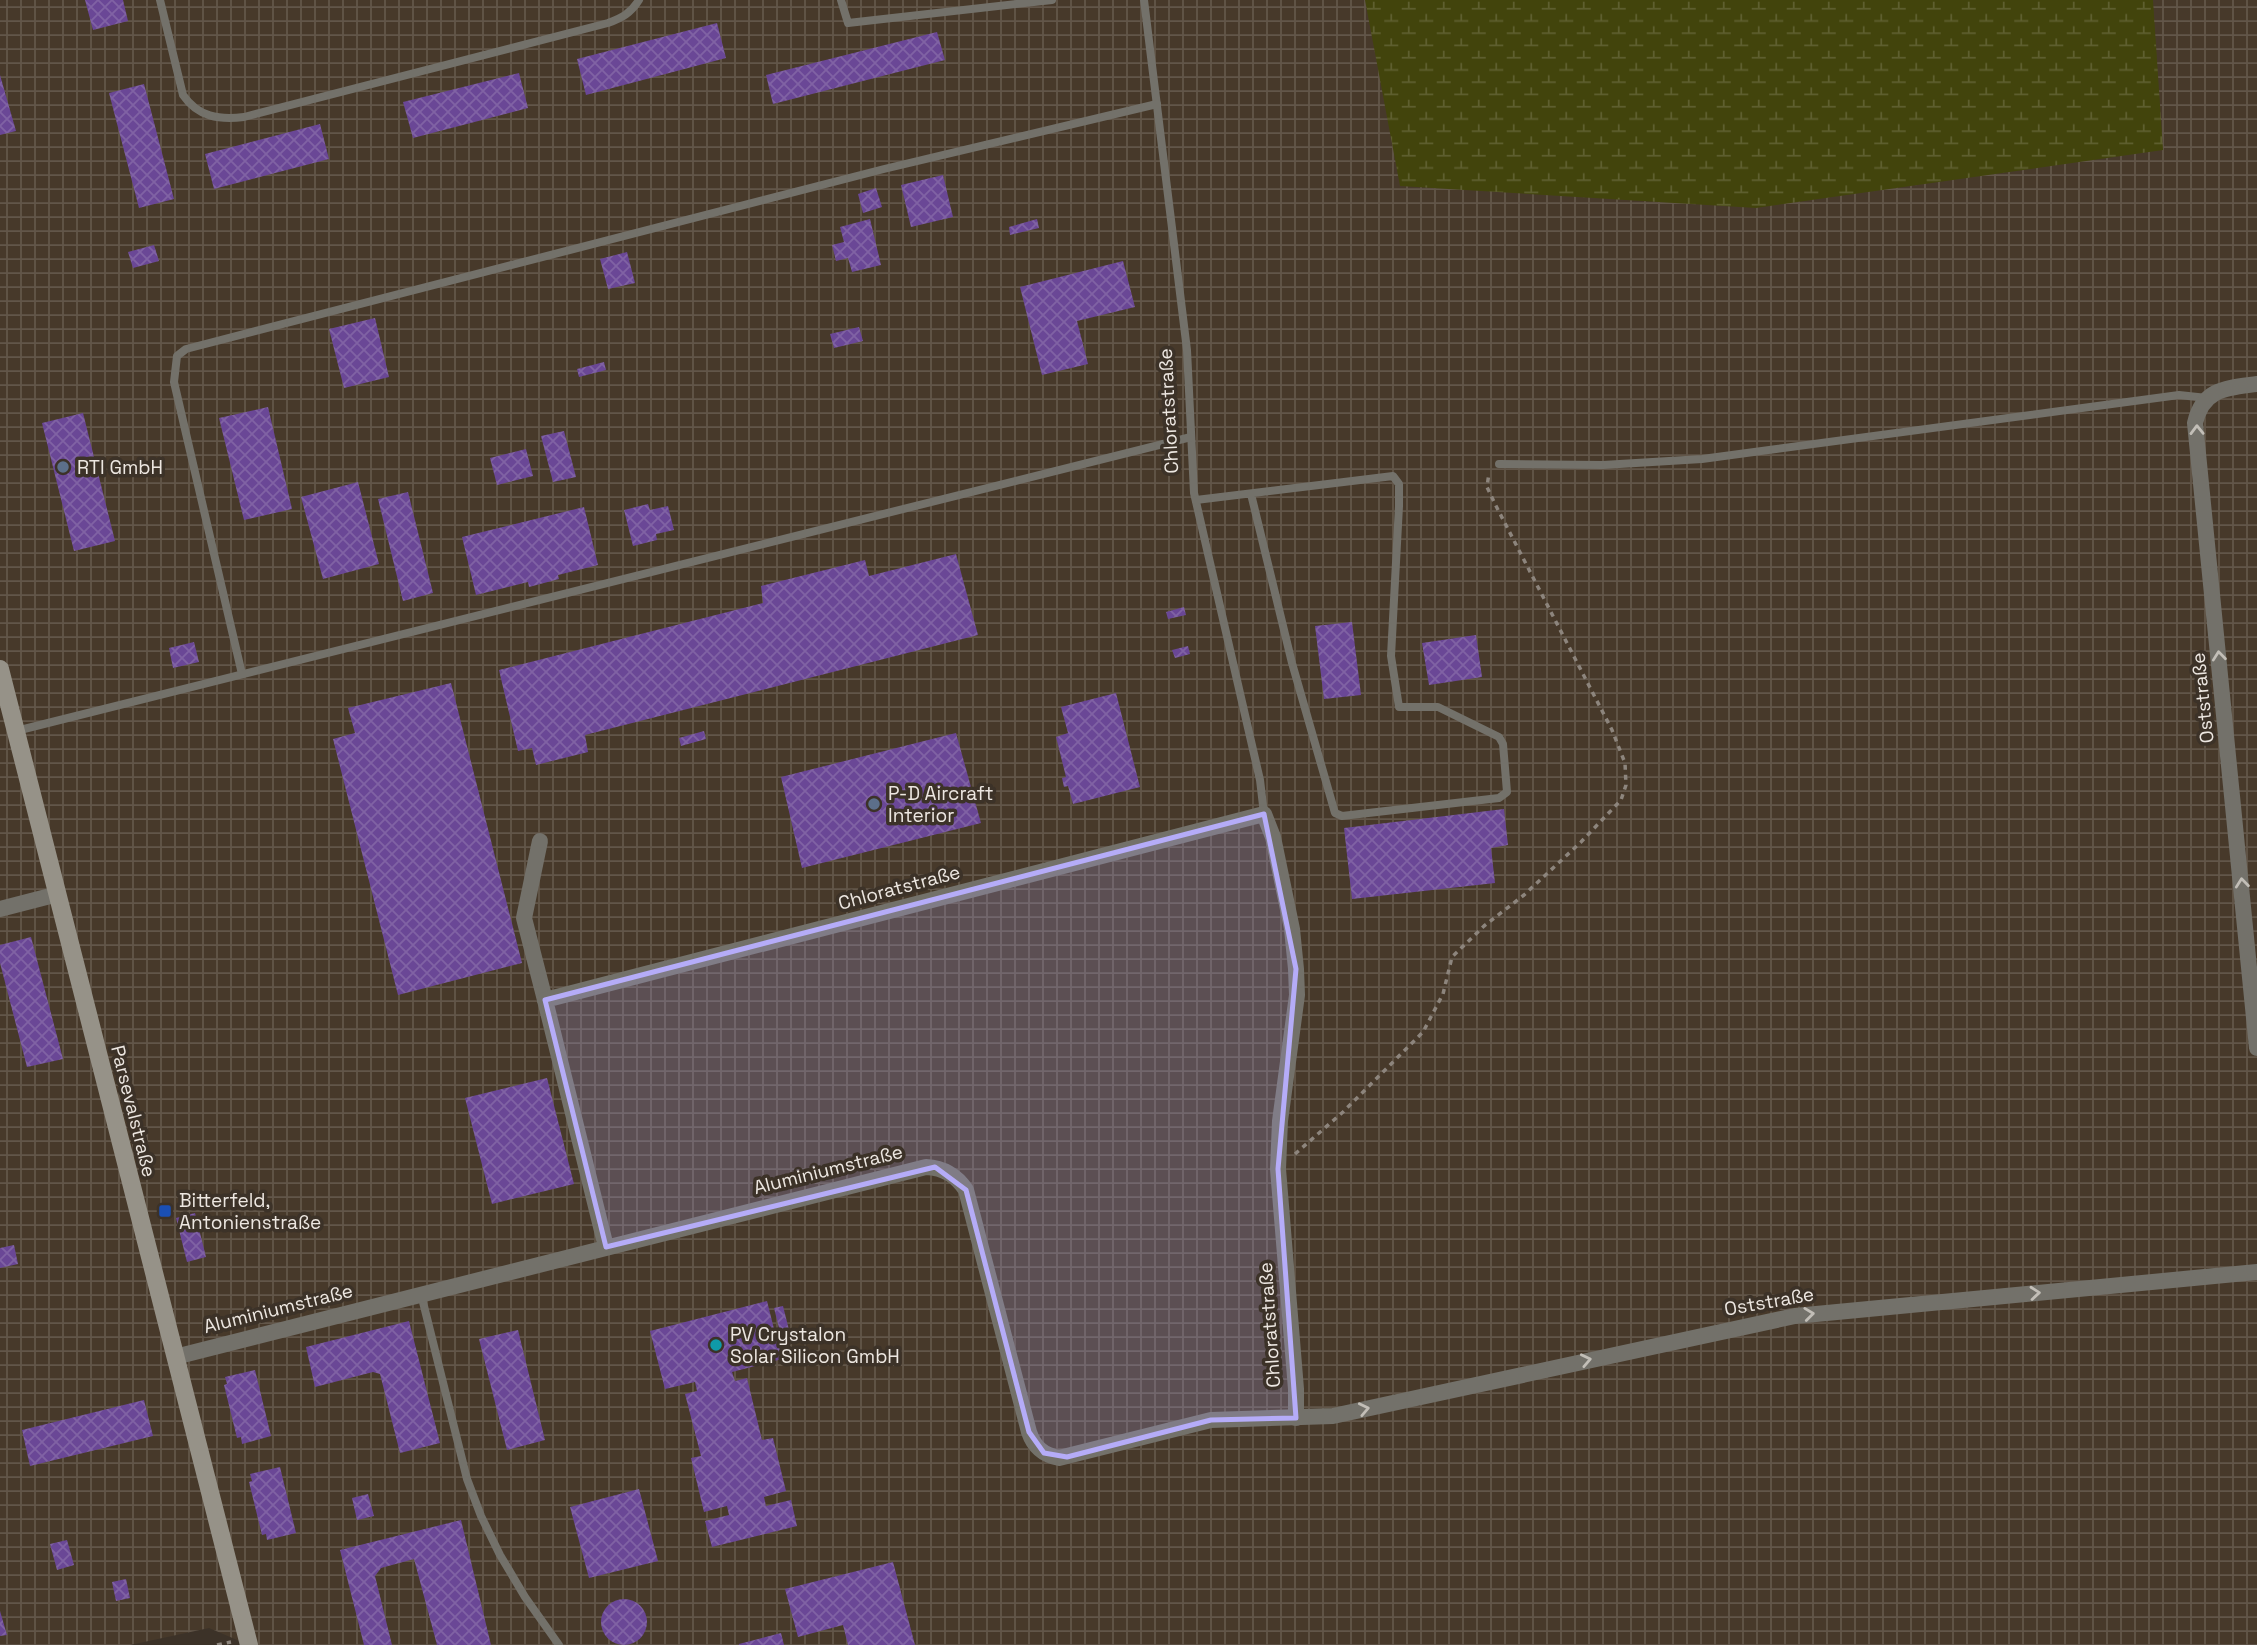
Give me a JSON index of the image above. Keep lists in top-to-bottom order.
{
  "streets": {
    "street": [
      "Chloratstraße",
      "Oststraße",
      "Parsevalstraße",
      "Aluminiumstraße"
    ]
  },
  "crossings": [
    ["Chloratstraße", "Oststraße"],
    ["Chloratstraße", "Aluminiumstraße"],
    ["Oststraße", "Aluminiumstraße"],
    ["Parsevalstraße", "Aluminiumstraße"]
  ],
  "places": {
    "other": ["RTI GmbH", "P-D Aircraft Interior", "PV Crystalon Solar Silicon GmbH"],
    "transit": ["Bitterfeld, Antonienstraße"]
  }
}
